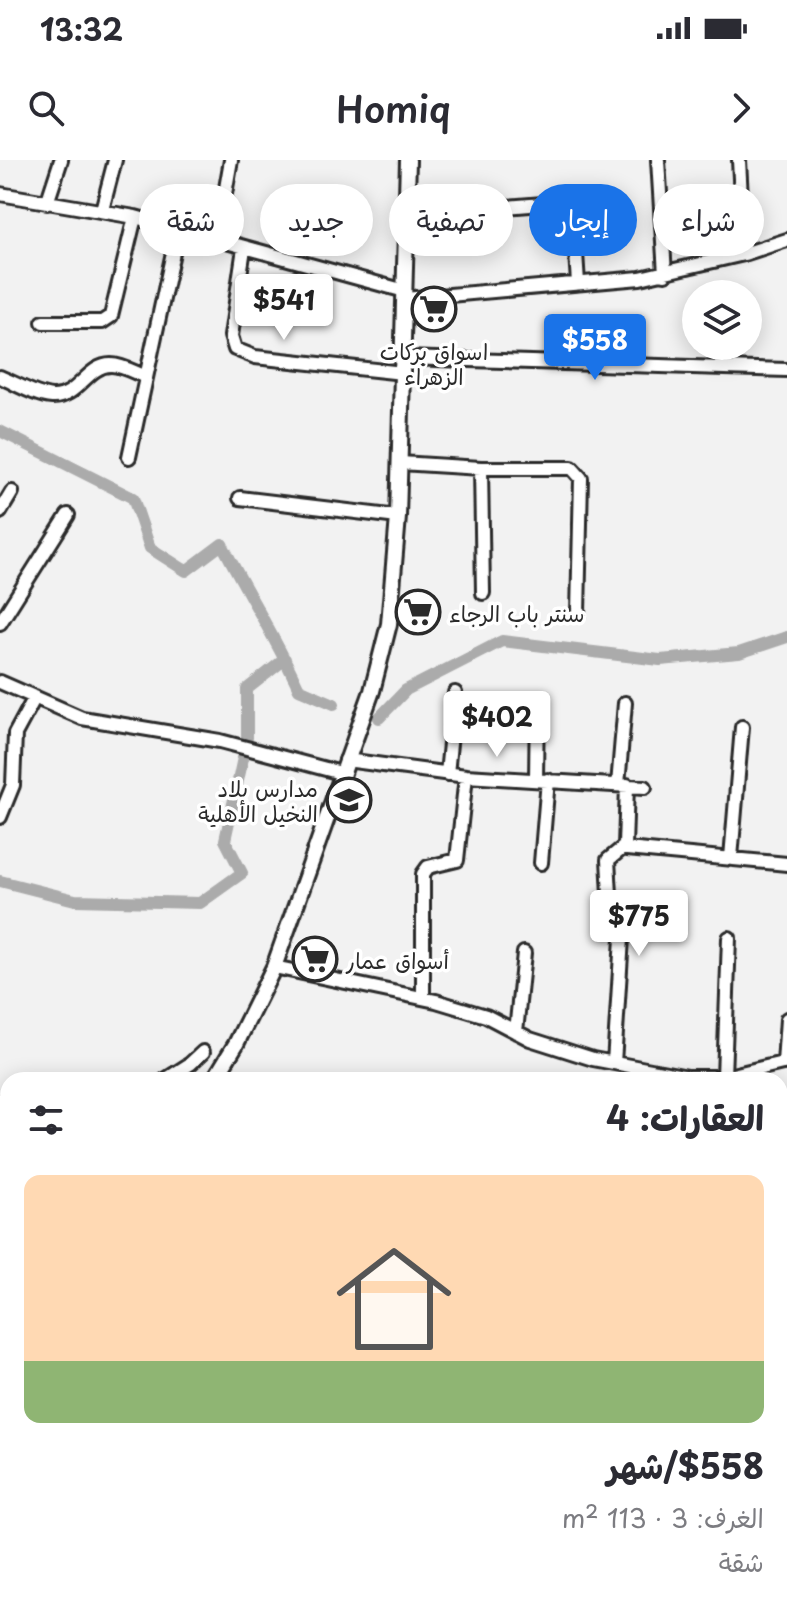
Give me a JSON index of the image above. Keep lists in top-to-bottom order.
{
  "places": {
    "supermarket": ["اسواق بركات الزهراء", "سنتر باب الرجاء", "أسواق عمار"],
    "school or university": ["مدارس بلاد النخيل الأهلية"]
  },
  "page": {
    "status": "13:32",
    "header": "Homiq",
    "chip": [
      "شراء",
      "إيجار",
      "تصفية",
      "جديد",
      "شقة"
    ],
    "price": [
      "$541",
      "$558",
      "$402",
      "$775"
    ],
    "heading": "العقارات: 4",
    "list": [
      {
        "name": "$558/شهر",
        "note": "الغرف: 3 · 113 m² · شقة"
      }
    ]
  }
}
